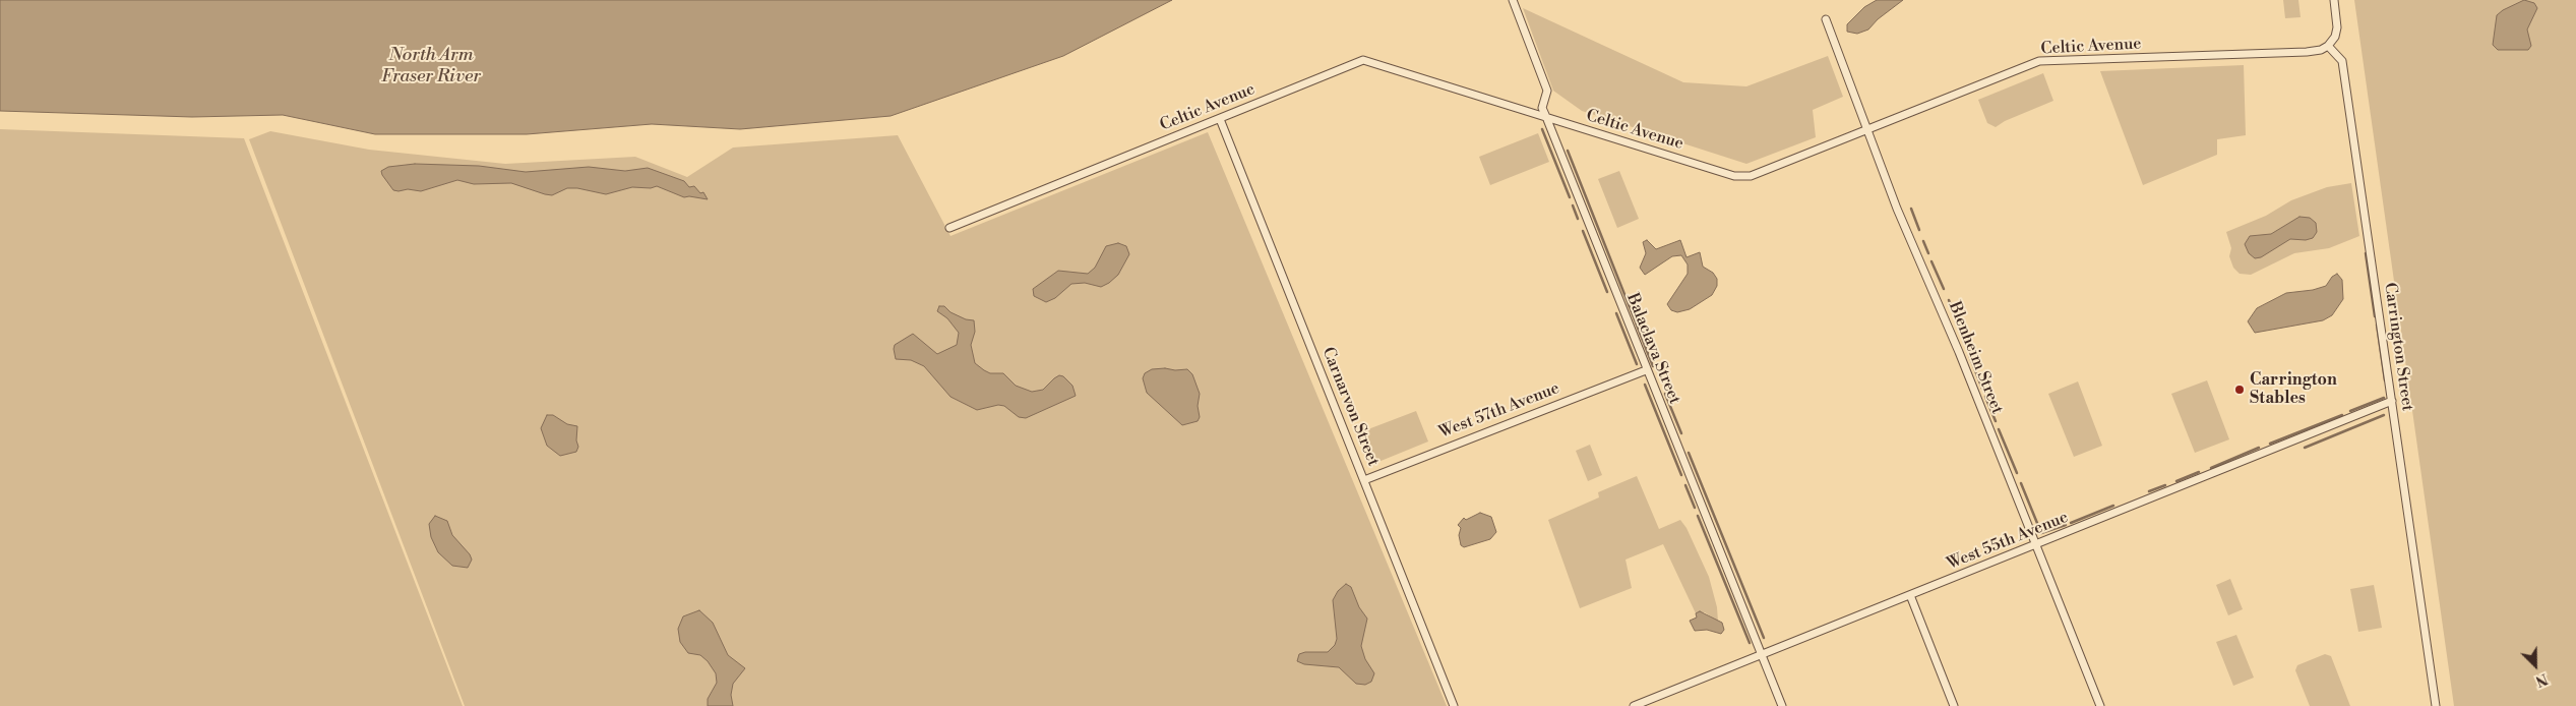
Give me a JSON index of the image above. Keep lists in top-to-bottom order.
{
  "streets": {
    "street": [
      "Celtic Avenue",
      "Carrington Street",
      "Balaclava Street",
      "Blenheim Street",
      "Carnarvon Street",
      "West 57th Avenue",
      "West 55th Avenue"
    ]
  },
  "crossings": [
    ["Celtic Avenue", "Carrington Street"],
    ["Celtic Avenue", "Balaclava Street"],
    ["Celtic Avenue", "Blenheim Street"],
    ["Celtic Avenue", "Carnarvon Street"],
    ["Carrington Street", "West 55th Avenue"],
    ["Balaclava Street", "West 57th Avenue"],
    ["Balaclava Street", "West 55th Avenue"],
    ["Blenheim Street", "West 55th Avenue"],
    ["Carnarvon Street", "West 57th Avenue"]
  ],
  "water": ["North Arm Fraser River"],
  "places": ["Carrington Stables"],
  "north": "bottom right"
}
